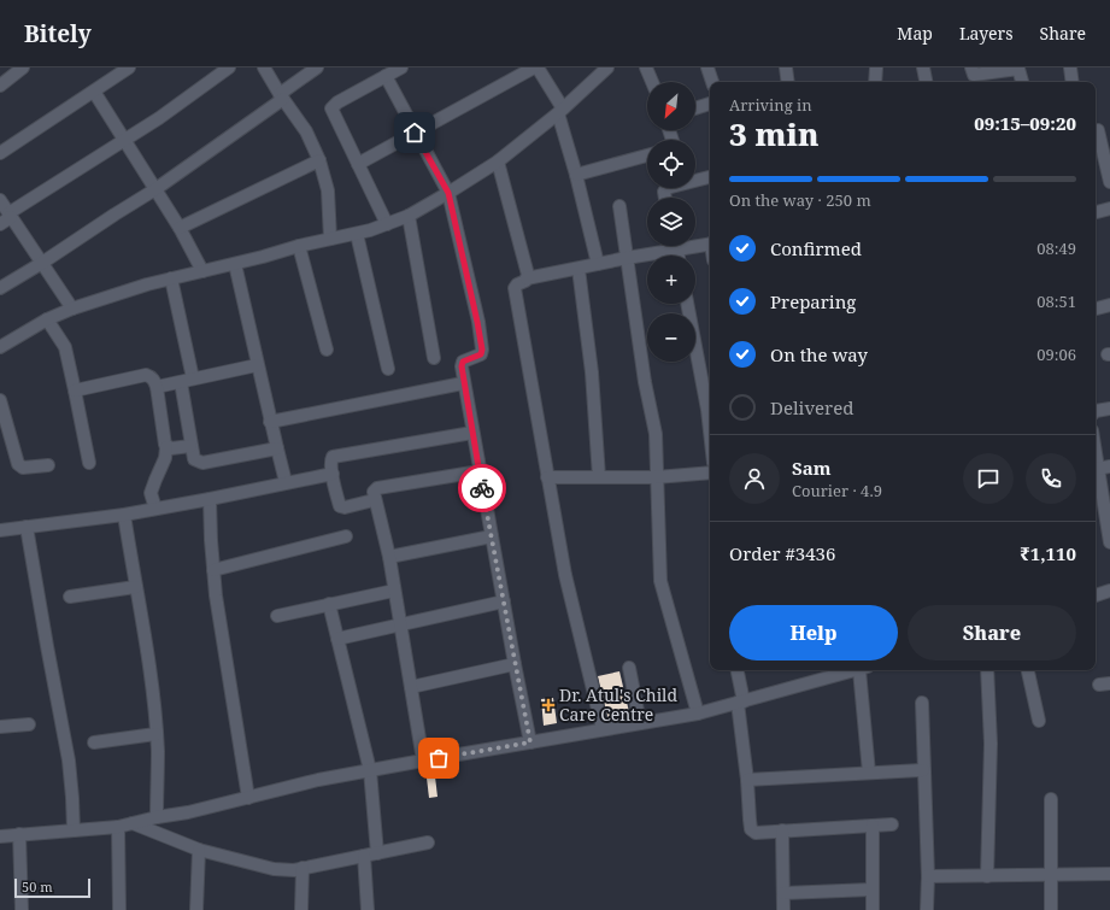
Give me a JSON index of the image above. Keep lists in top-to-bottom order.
{
  "places": {
    "health": ["Dr. Atul's Child Care Centre"]
  },
  "scale_bar": "50 m",
  "north": "bottom left",
  "page": {
    "header": "Bitely",
    "nav": ["Map", "Layers", "Share"],
    "map_buttons": ["+", "−"],
    "heading": ["3 min", "Arriving in", "09:15–09:20"],
    "panel": [
      "Sam",
      "Courier · 4.9",
      "Order #3436",
      "₹1,110"
    ],
    "bar": "On the way · 250 m",
    "list": [
      ["Confirmed", "08:49"],
      ["Preparing", "08:51"],
      ["On the way", "09:06"],
      "Delivered"
    ],
    "buttons": ["Help", "Share"],
    "scale": "50 m"
  }
}
